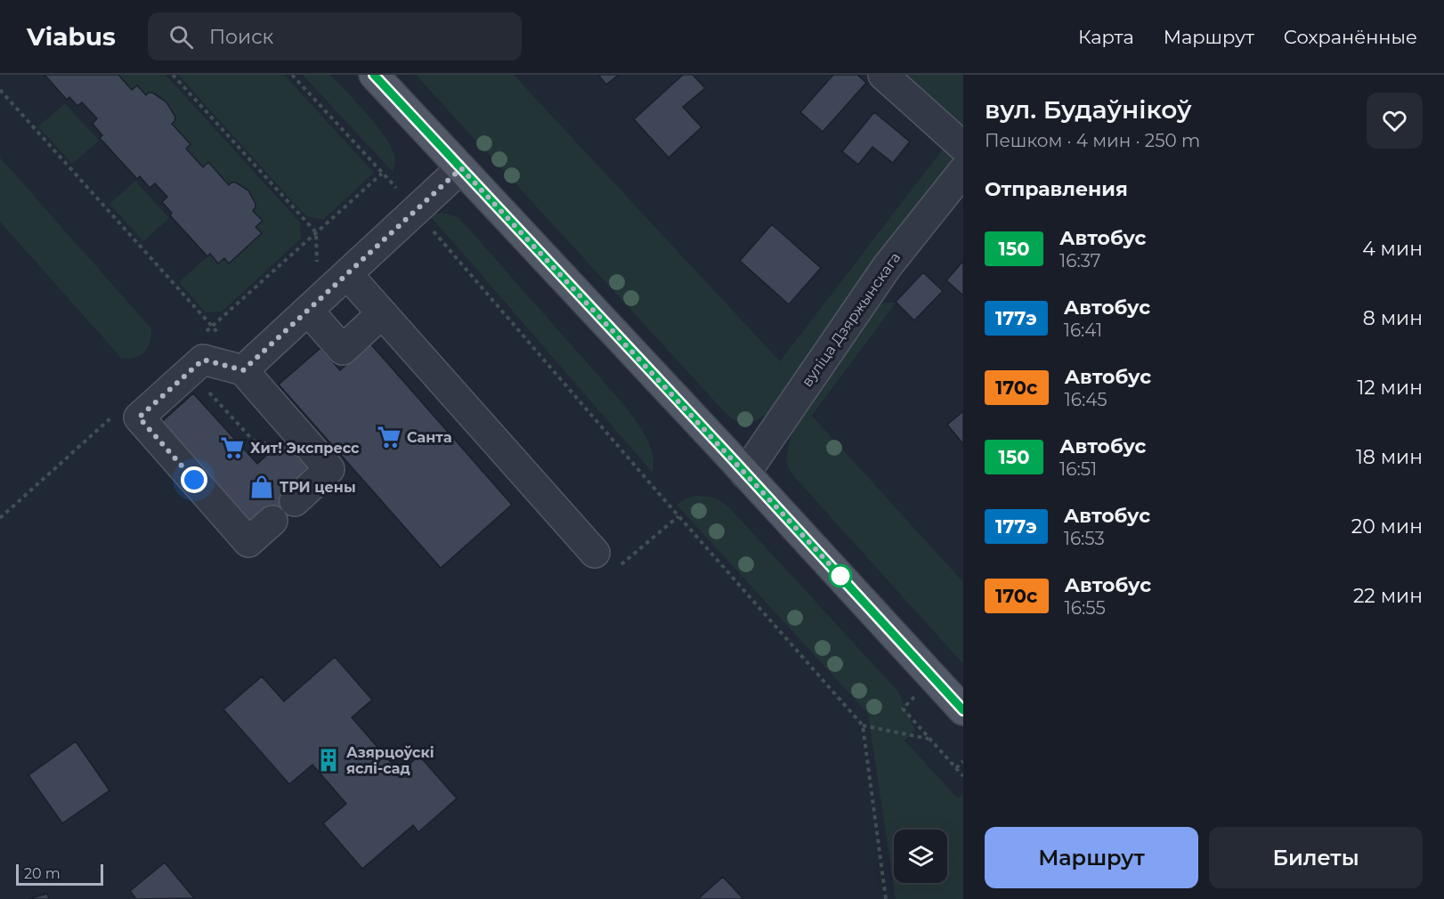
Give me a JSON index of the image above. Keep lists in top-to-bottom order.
{
  "streets": {
    "street": ["вуліца Дзяржынскага"]
  },
  "places": {
    "supermarket": ["Санта", "Хит! Экспресс"],
    "shop": ["ТРИ цены"],
    "building": ["Азярцоўскі яслі-сад"]
  },
  "lines": ["bus line 150"],
  "scale_bar": "20 m",
  "page": {
    "header": "Viabus",
    "search": "Поиск",
    "nav": ["Карта", "Маршрут", "Сохранённые"],
    "heading": [
      ["вул. Будаўнікоў", "Пешком · 4 мин · 250 m"],
      "Отправления"
    ],
    "list": [
      {
        "mark": "150",
        "name": "Автобус",
        "note": "16:37",
        "value": "4 мин"
      },
      {
        "mark": "177э",
        "name": "Автобус",
        "note": "16:41",
        "value": "8 мин"
      },
      {
        "mark": "170с",
        "name": "Автобус",
        "note": "16:45",
        "value": "12 мин"
      },
      {
        "mark": "150",
        "name": "Автобус",
        "note": "16:51",
        "value": "18 мин"
      },
      {
        "mark": "177э",
        "name": "Автобус",
        "note": "16:53",
        "value": "20 мин"
      },
      {
        "mark": "170с",
        "name": "Автобус",
        "note": "16:55",
        "value": "22 мин"
      }
    ],
    "buttons": ["Маршрут", "Билеты"],
    "scale": "20 m"
  }
}
